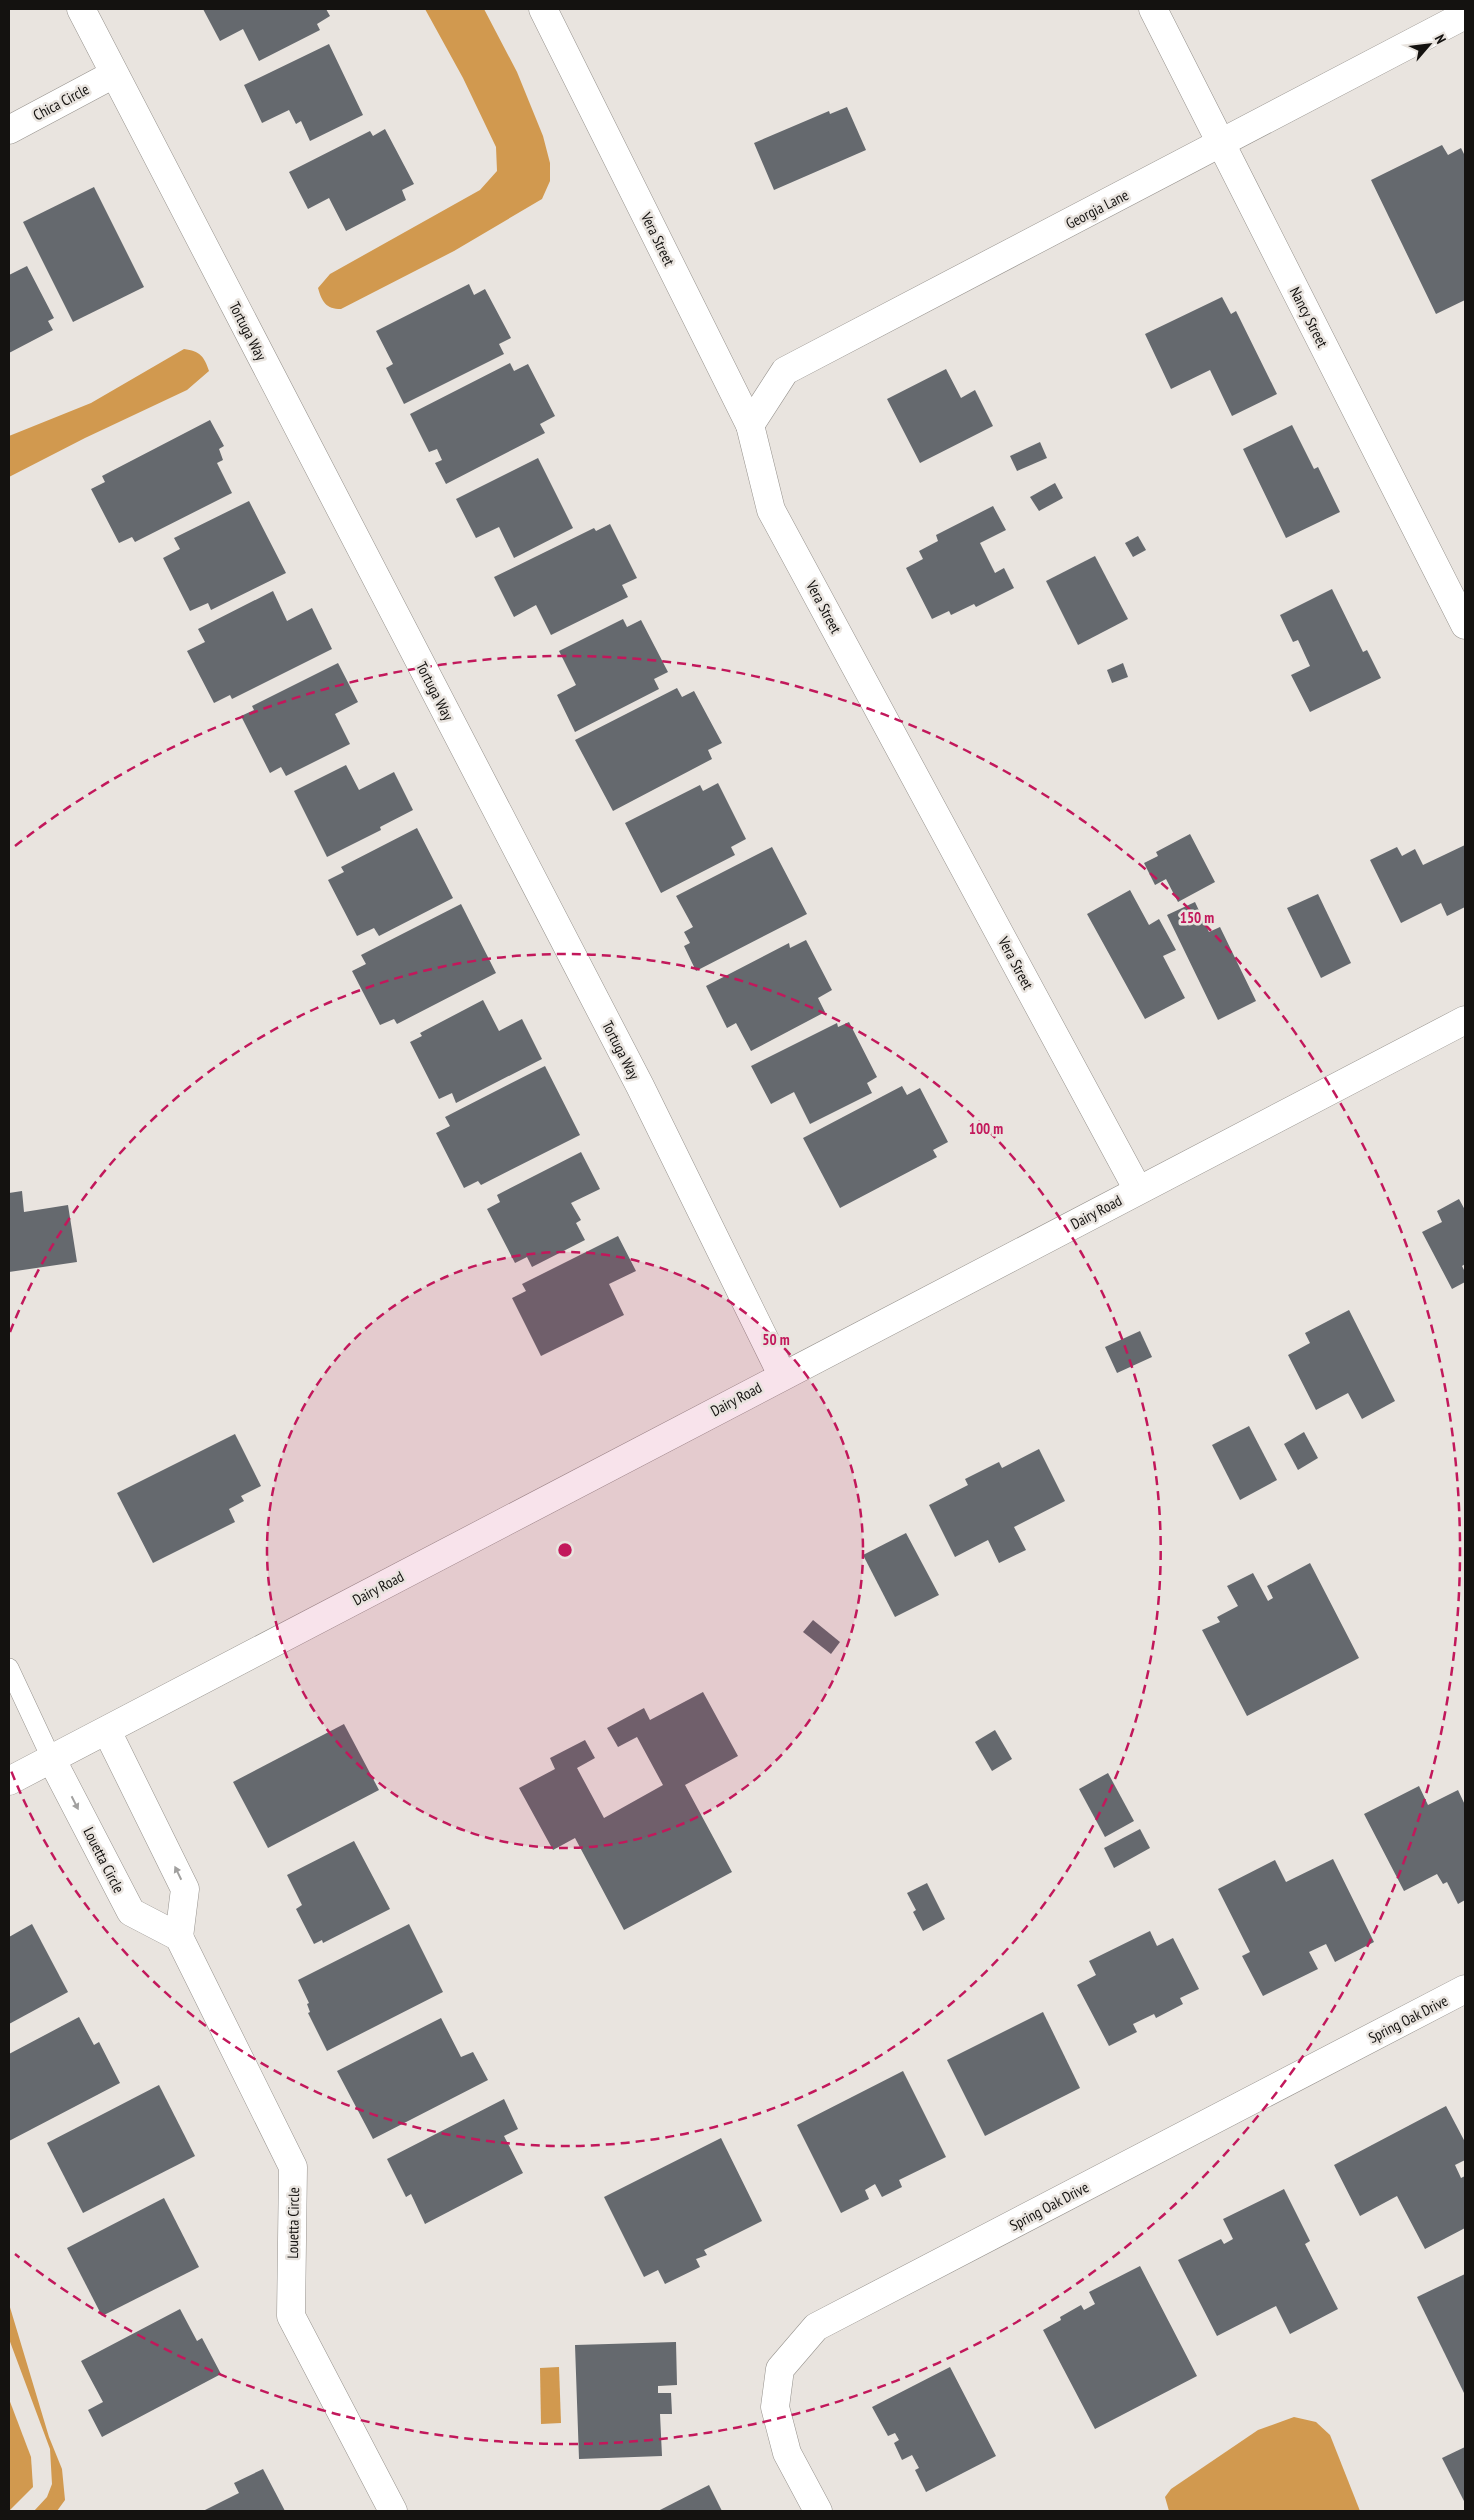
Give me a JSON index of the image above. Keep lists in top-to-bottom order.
{
  "streets": {
    "street": [
      "Chica Circle",
      "Georgia Lane",
      "Vera Street",
      "Nancy Street",
      "Tortuga Way",
      "Dairy Road",
      "Louetta Circle",
      "Spring Oak Drive"
    ]
  },
  "crossings": [
    ["Chica Circle", "Tortuga Way"],
    ["Georgia Lane", "Vera Street"],
    ["Georgia Lane", "Nancy Street"],
    ["Vera Street", "Dairy Road"],
    ["Tortuga Way", "Dairy Road"],
    ["Dairy Road", "Louetta Circle"]
  ],
  "north": "top right",
  "rings": ["150 m", "100 m", "50 m"]
}
